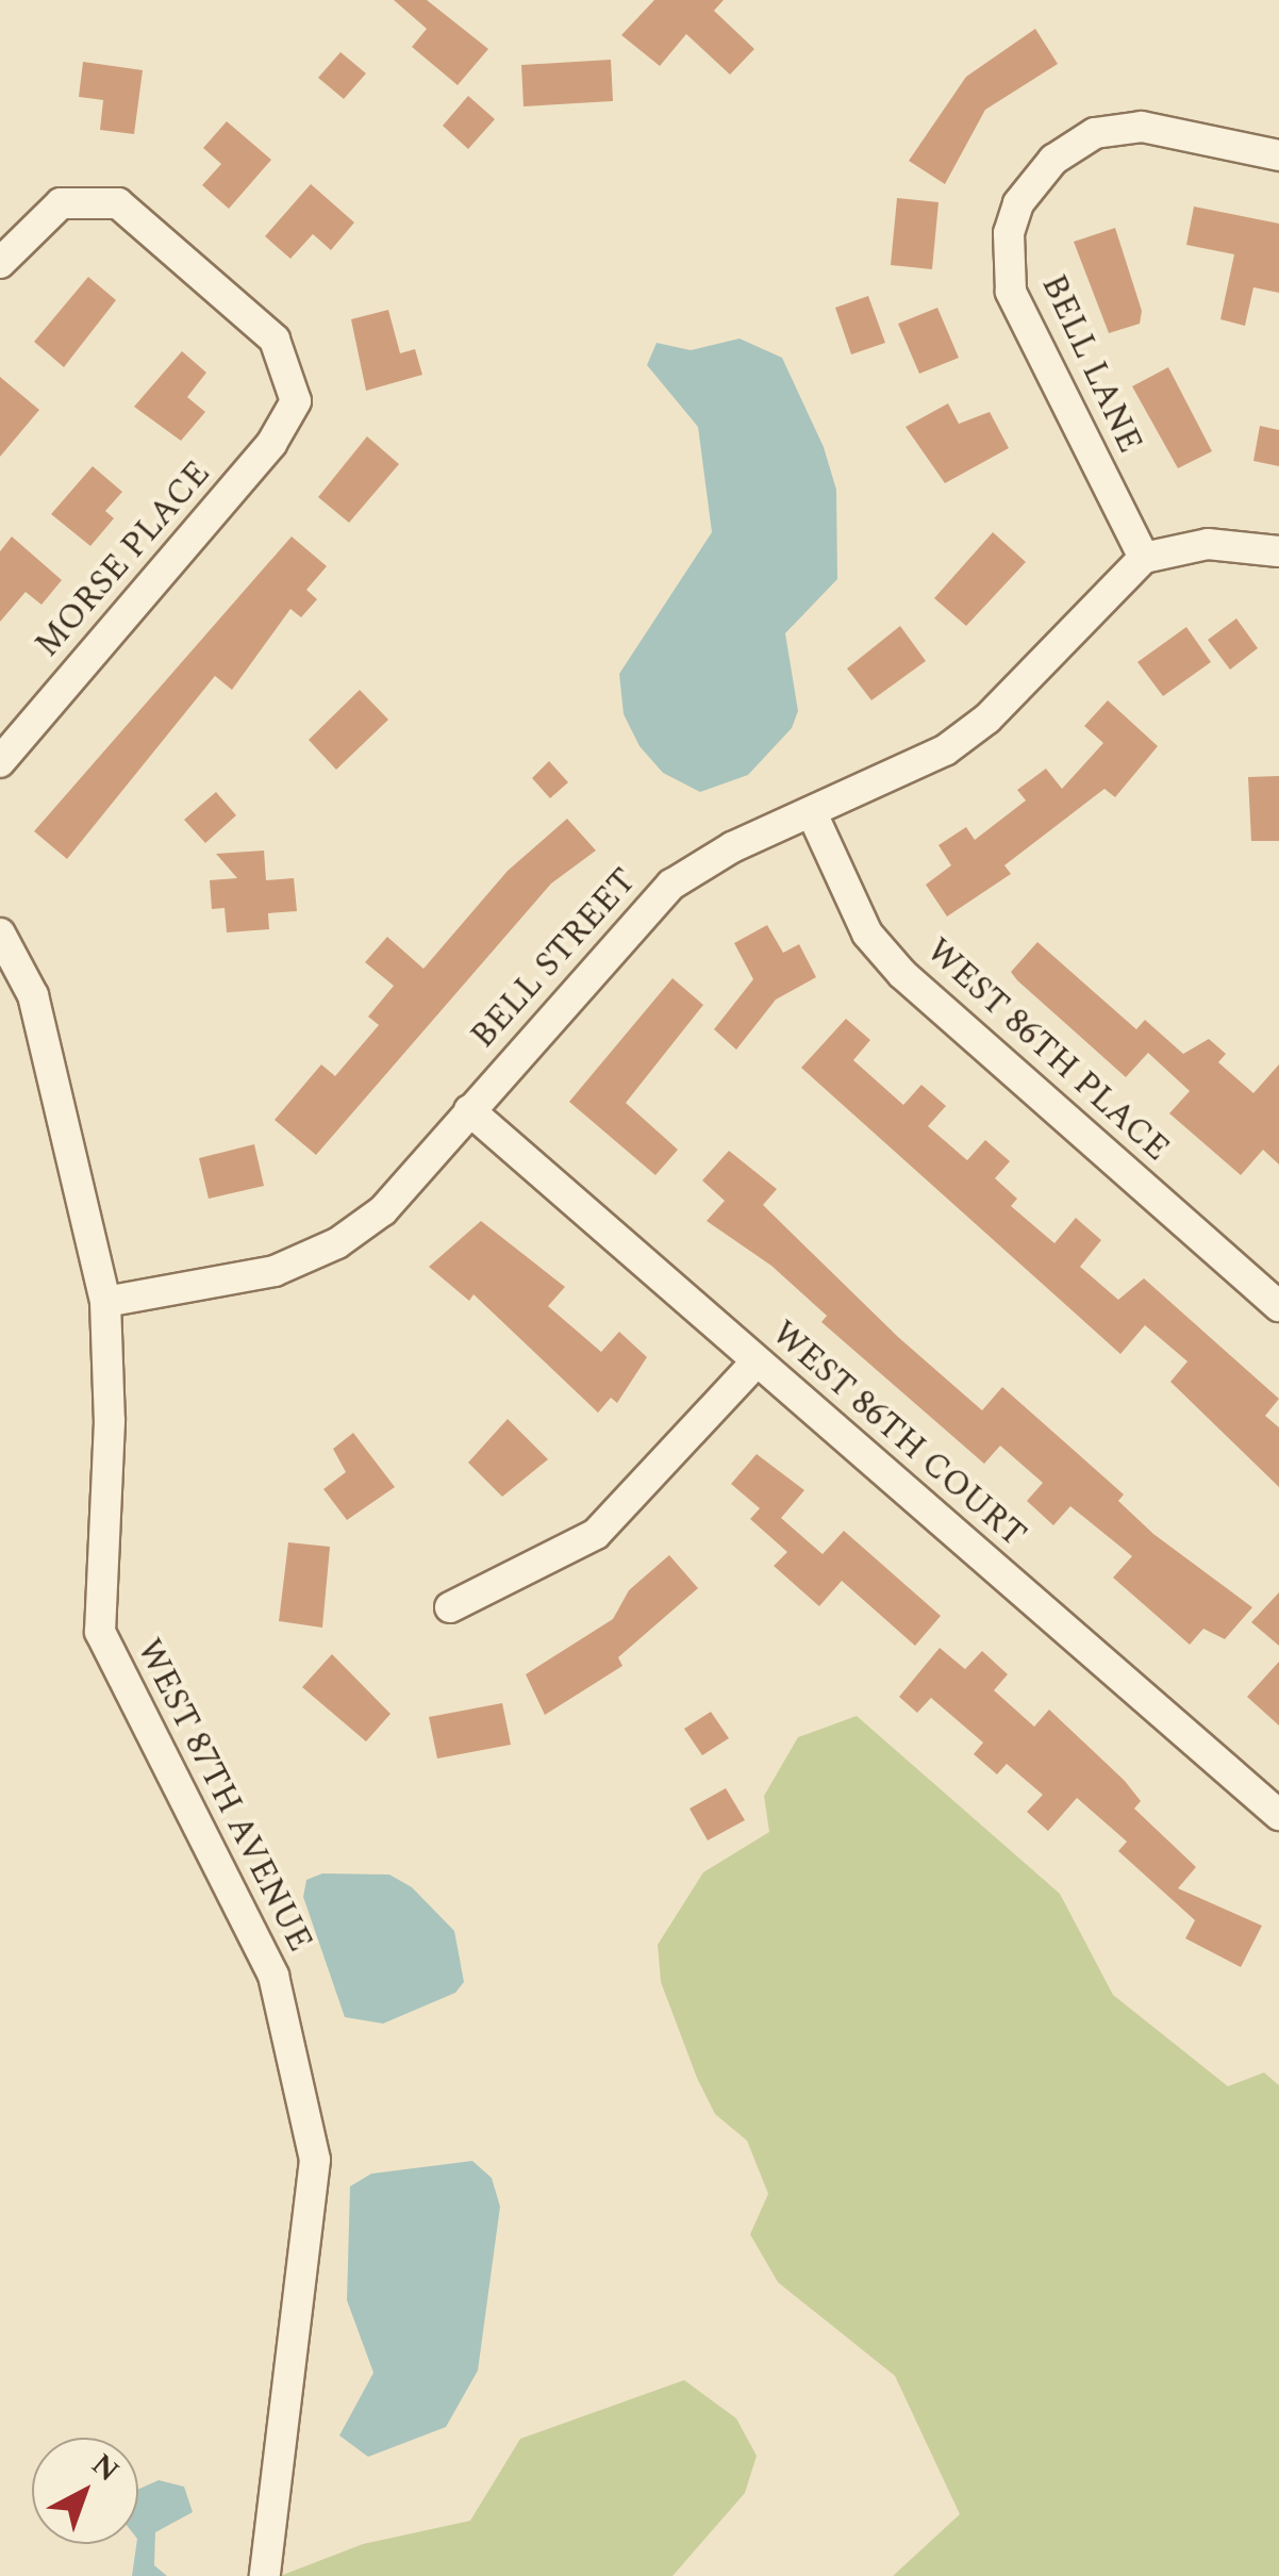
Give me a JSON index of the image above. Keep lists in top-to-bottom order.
{
  "streets": {
    "street": [
      "BELL LANE",
      "MORSE PLACE",
      "BELL STREET",
      "WEST 86TH PLACE",
      "WEST 86TH COURT",
      "WEST 87TH AVENUE"
    ]
  },
  "crossings": [
    ["BELL LANE", "BELL STREET"],
    ["BELL STREET", "WEST 86TH PLACE"],
    ["BELL STREET", "WEST 86TH COURT"],
    ["BELL STREET", "WEST 87TH AVENUE"]
  ],
  "north": "top right"
}
